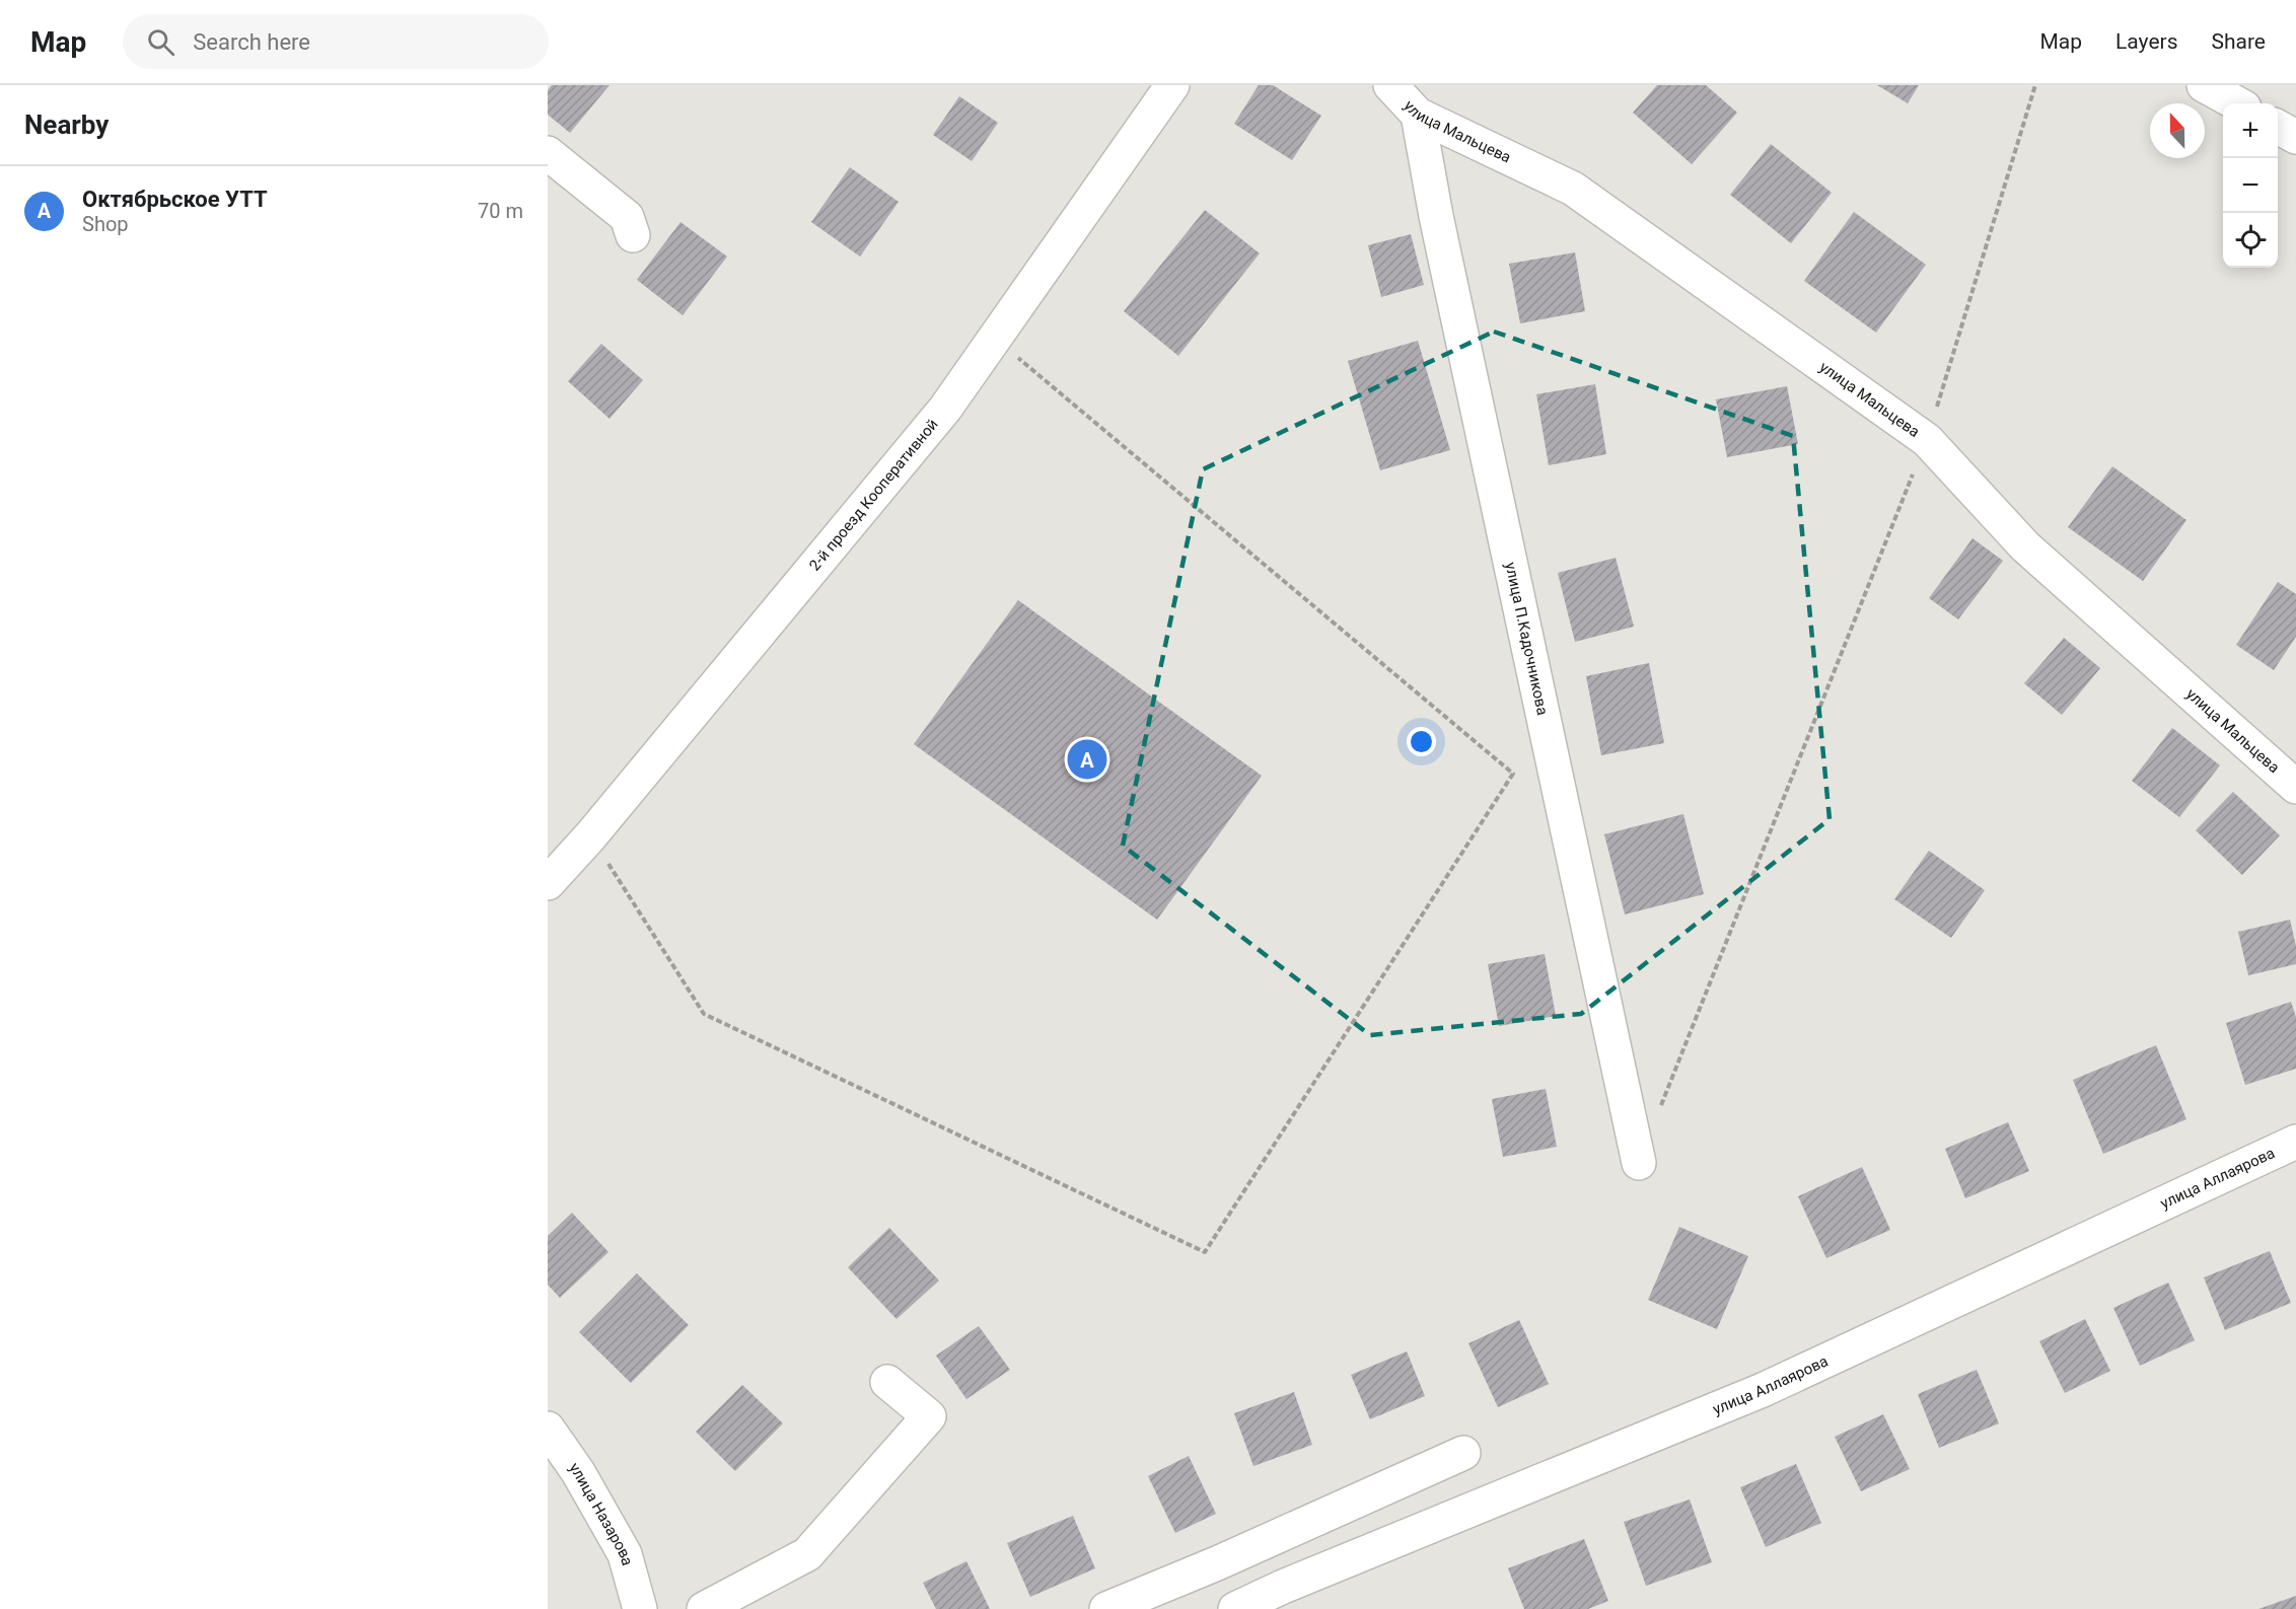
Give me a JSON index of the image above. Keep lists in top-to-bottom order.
{
  "streets": {
    "street": [
      "улица Мальцева",
      "2-й проезд Кооперативной",
      "улица П.Кадочникова",
      "улица Аллаярова",
      "улица Назарова"
    ]
  },
  "crossings": [
    ["улица Мальцева", "улица П.Кадочникова"]
  ],
  "north": "top",
  "page": {
    "header": "Map",
    "search": "Search here",
    "nav": ["Map", "Layers", "Share"],
    "heading": "Nearby",
    "map_buttons": ["+", "−"],
    "list": [
      {
        "mark": "A",
        "name": "Октябрьское УТТ",
        "note": "Shop",
        "value": "70 m"
      }
    ],
    "pins": "A"
  }
}
